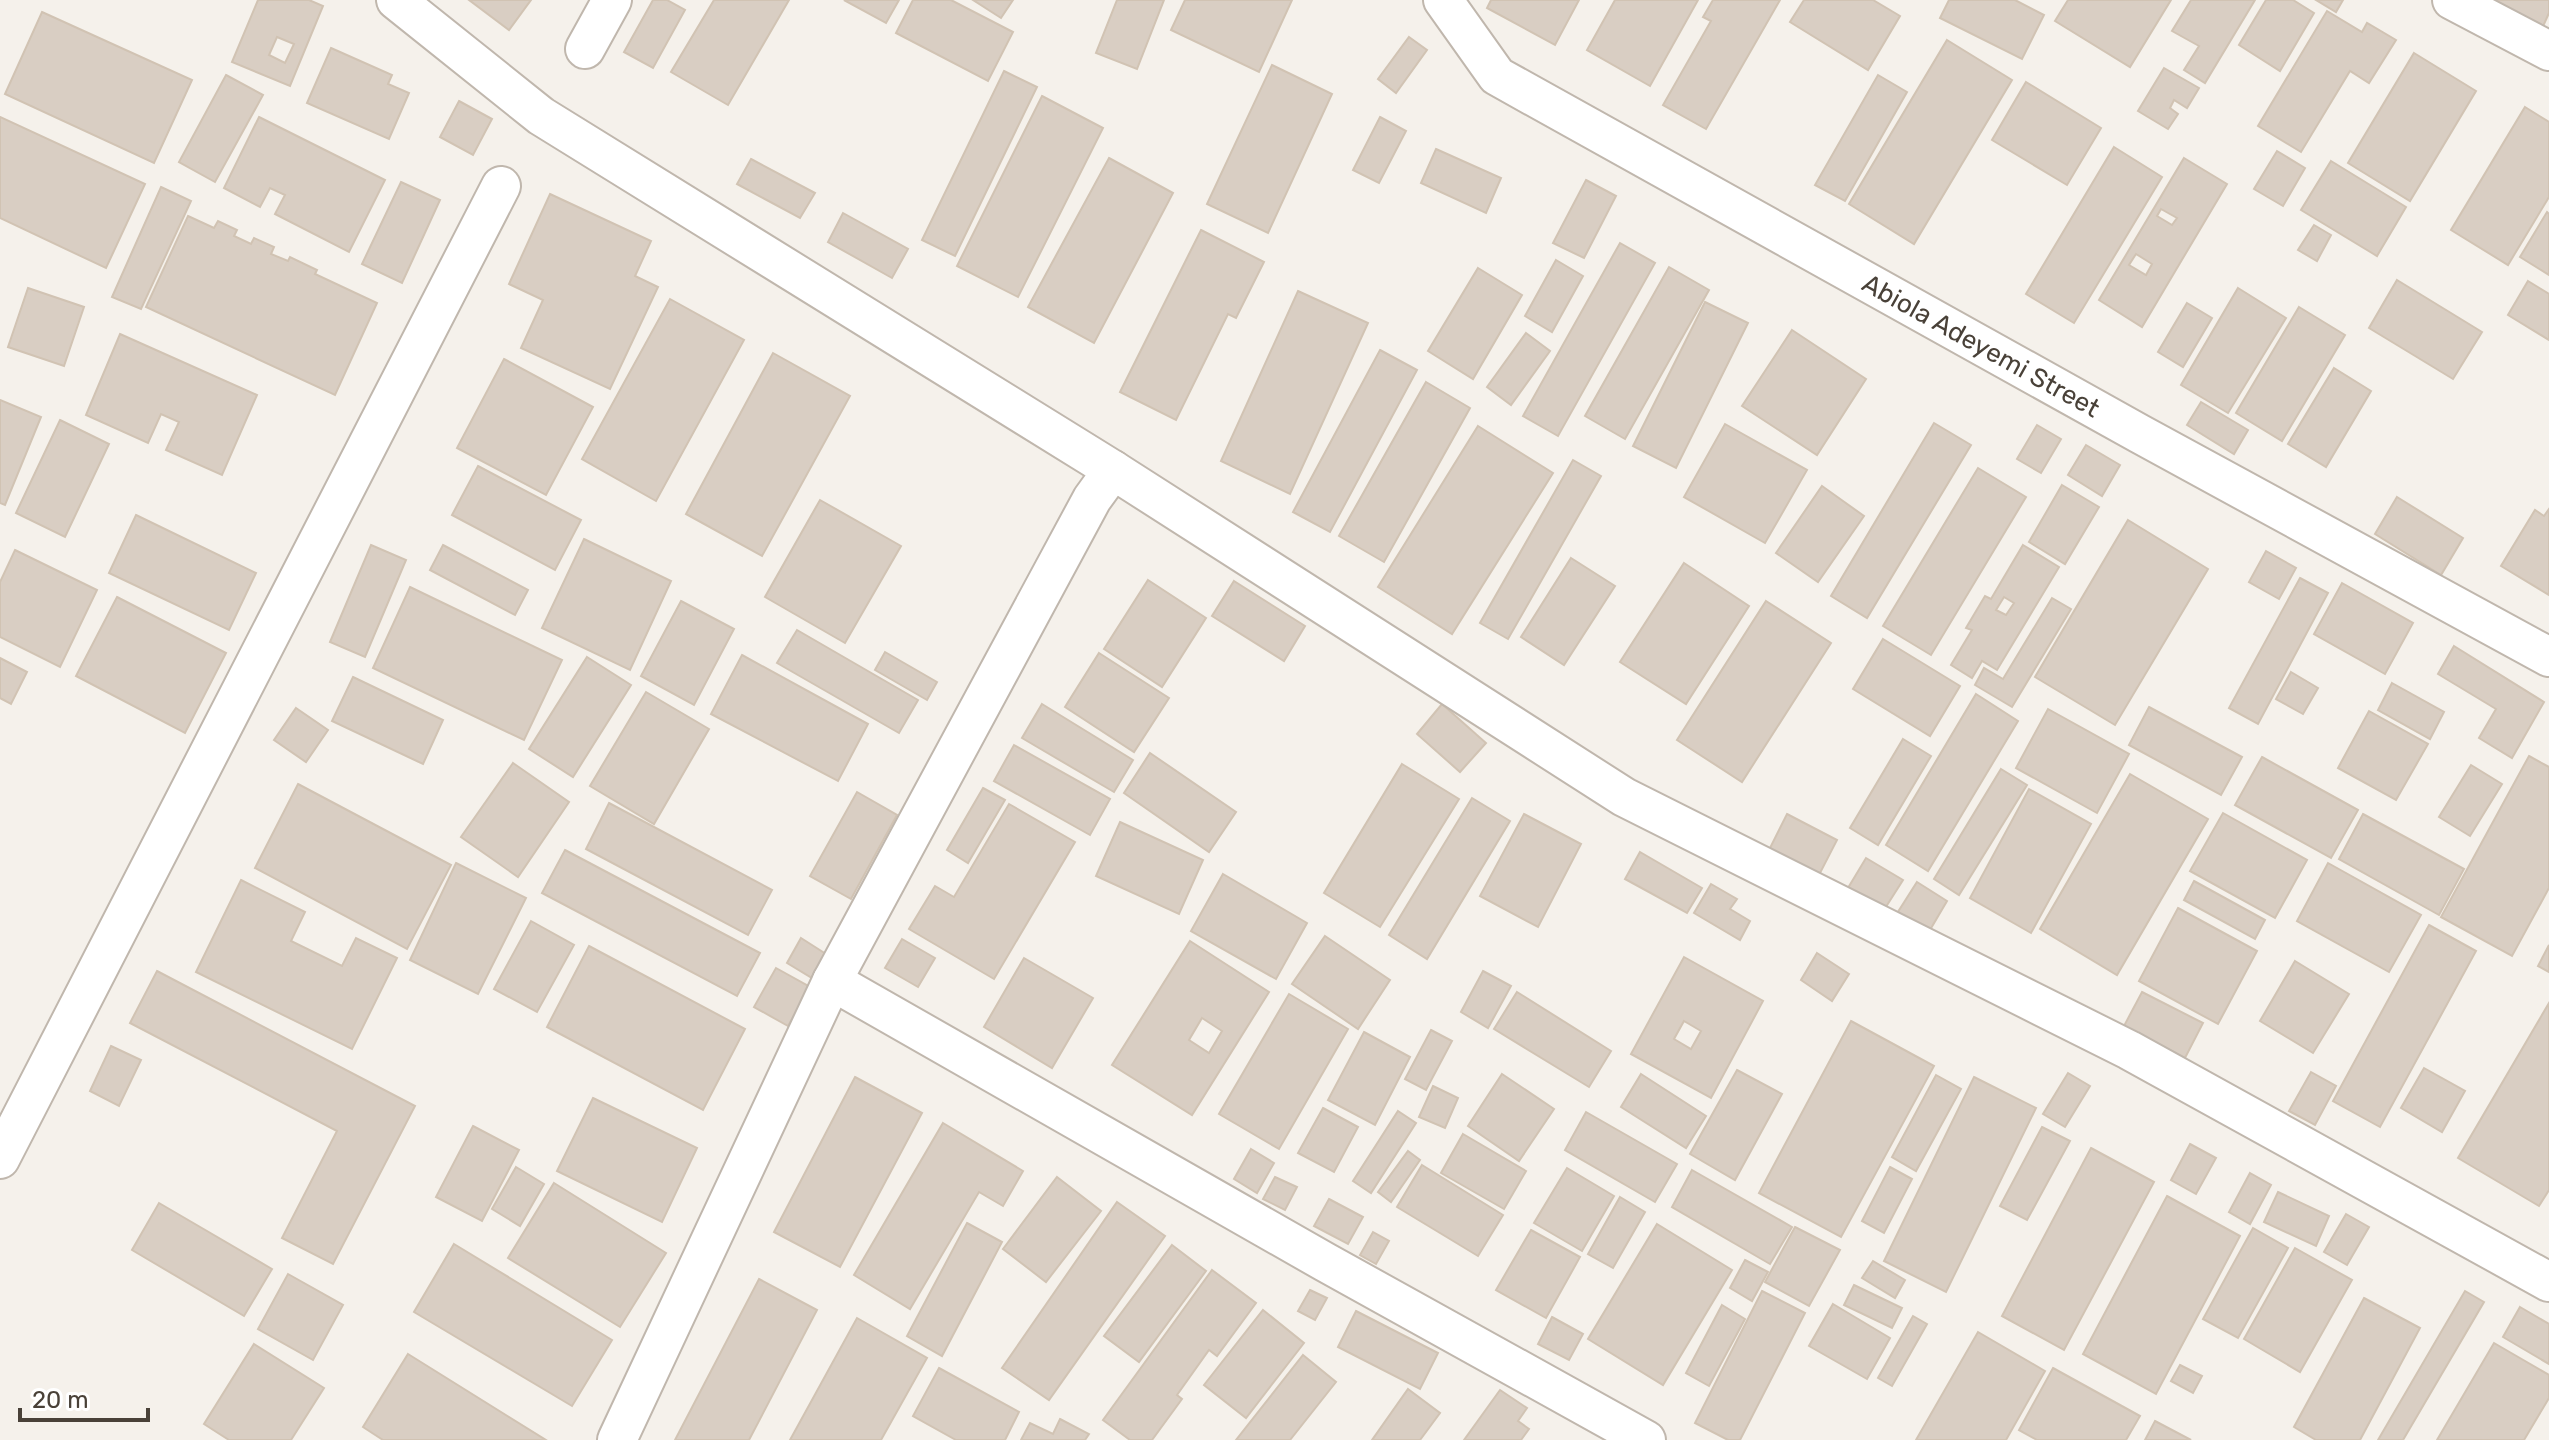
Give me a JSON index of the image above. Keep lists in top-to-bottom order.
{
  "streets": {
    "street": ["Abiola Adeyemi Street"]
  },
  "scale_bar": "20 m"
}
